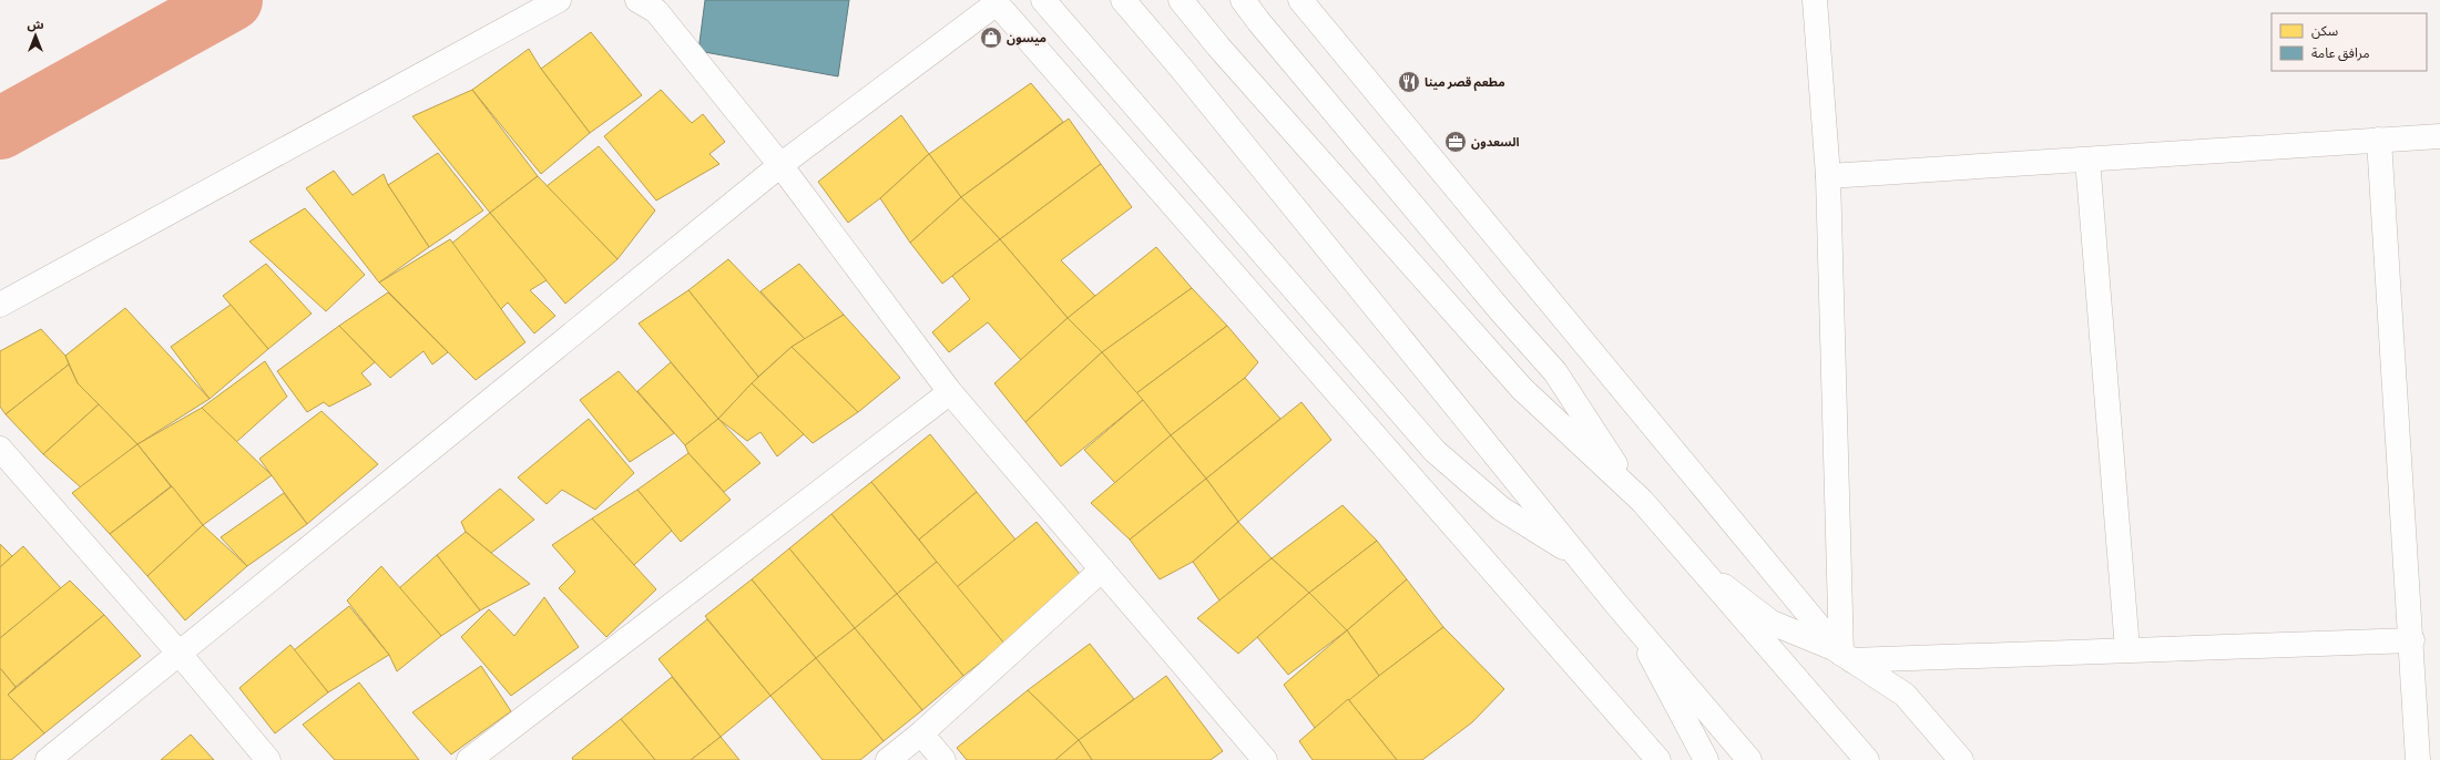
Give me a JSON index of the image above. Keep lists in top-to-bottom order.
{
  "places": {
    "shop": ["ميسون"],
    "restaurant": ["مطعم قصر مينا"],
    "office": ["السعدون"]
  },
  "legend": ["سكن", "مرافق عامة"],
  "north": "top"
}
